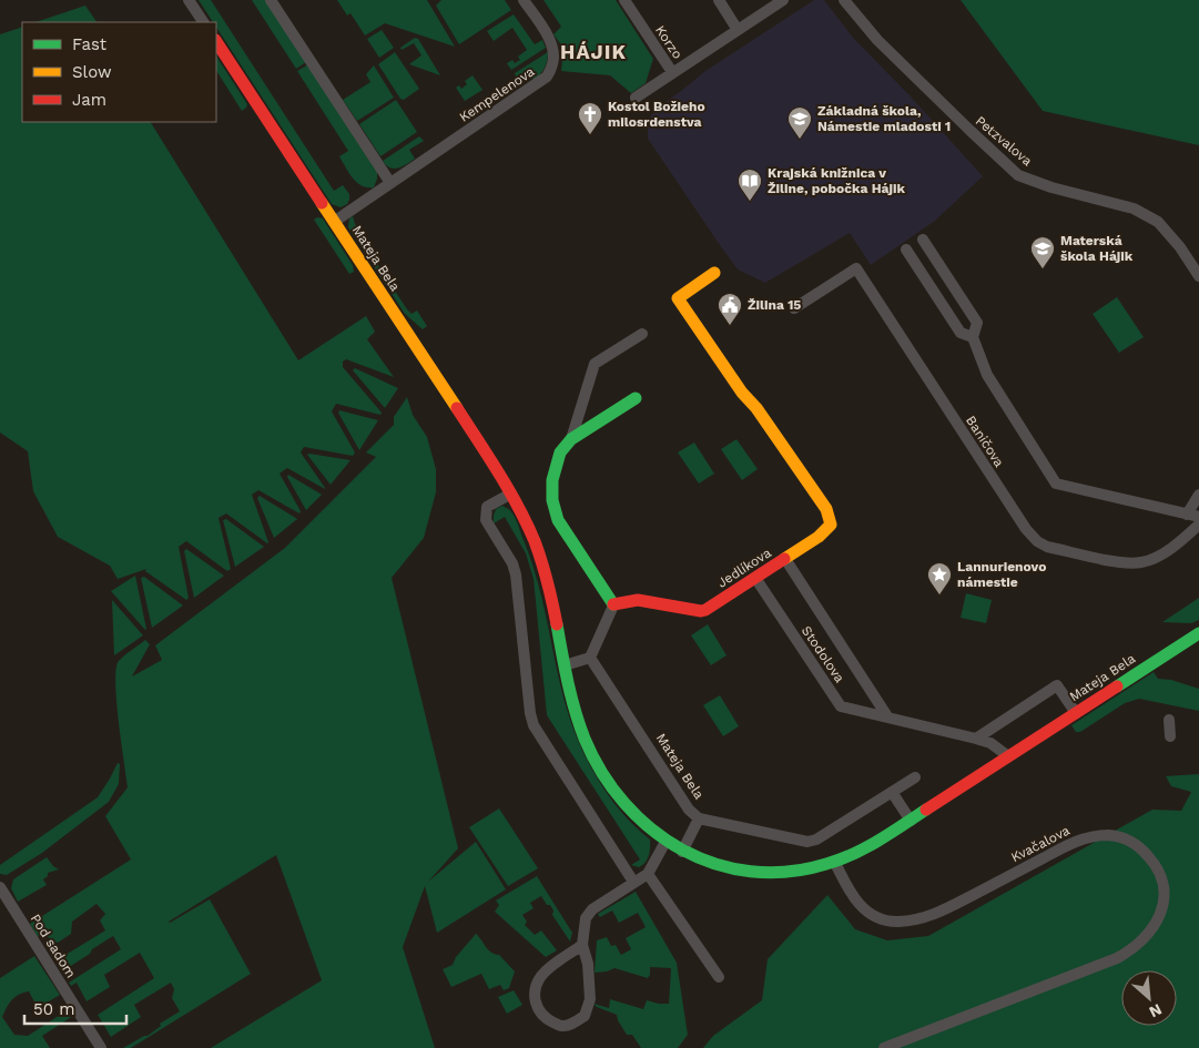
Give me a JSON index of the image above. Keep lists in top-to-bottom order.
{
  "streets": {
    "street": [
      "Korzo",
      "Kempelenova",
      "Petzvalova",
      "Mateja Bela",
      "Baničova",
      "Jedlíkova",
      "Stodolova",
      "Kvačalova",
      "Pod sadom"
    ]
  },
  "crossings": [
    ["Kempelenova", "Mateja Bela"],
    ["Mateja Bela", "Stodolova"],
    ["Mateja Bela", "Kvačalova"],
    ["Jedlíkova", "Stodolova"]
  ],
  "districts": ["HÁJIK"],
  "places": {
    "church": ["Kostol Božieho milosrdenstva"],
    "school or university": ["Základná škola, Námestie mladosti 1", "Materská škola Hájik"],
    "library": ["Krajská knižnica v Žiline, pobočka Hájik"],
    "public building": ["Žilina 15"],
    "place": ["Lannurienovo námestie"]
  },
  "legend": ["Fast", "Slow", "Jam"],
  "scale_bar": "50 m",
  "north": "bottom right"
}
